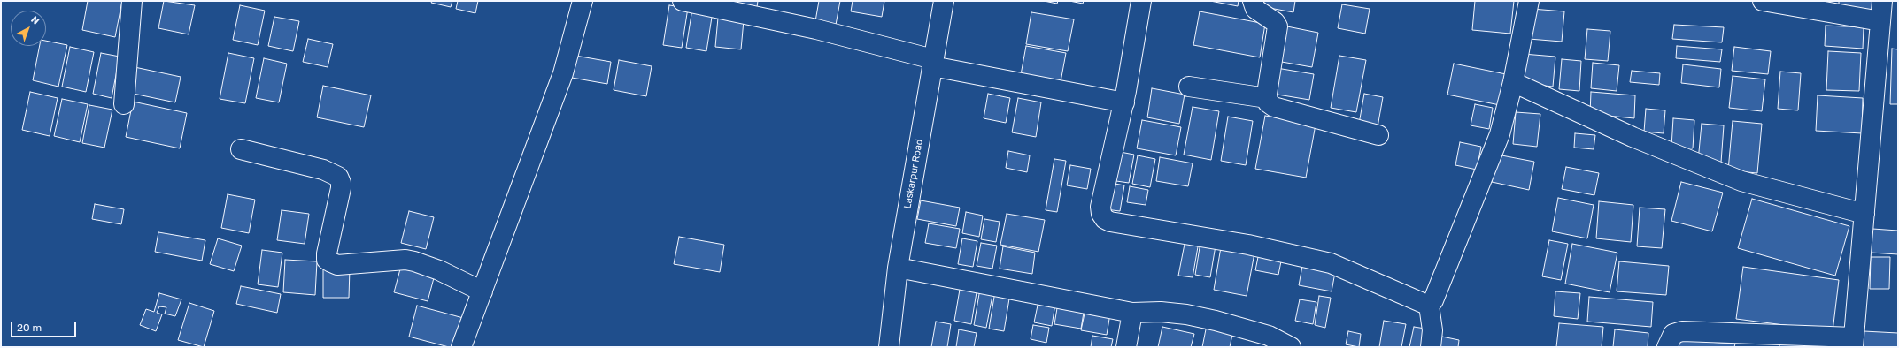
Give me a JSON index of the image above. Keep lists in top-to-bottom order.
{
  "streets": {
    "street": ["Laskarpur Road"]
  },
  "scale_bar": "20 m",
  "north": "top right"
}
